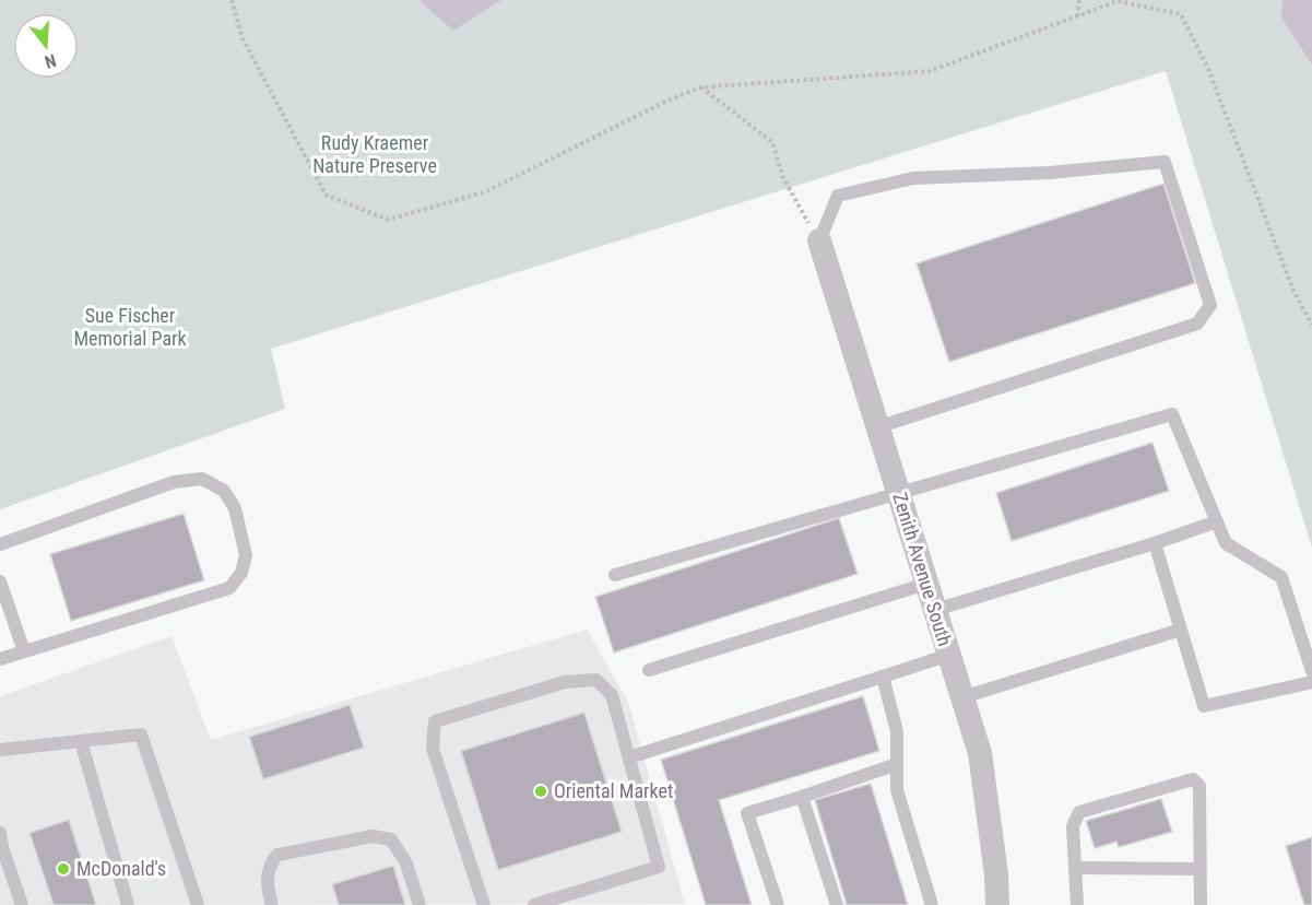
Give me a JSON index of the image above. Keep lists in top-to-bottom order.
{
  "streets": {
    "street": ["Zenith Avenue South"]
  },
  "parks": ["Rudy Kraemer Nature Preserve", "Sue Fischer Memorial Park"],
  "places": ["Oriental Market", "McDonald's"],
  "north": "bottom"
}
